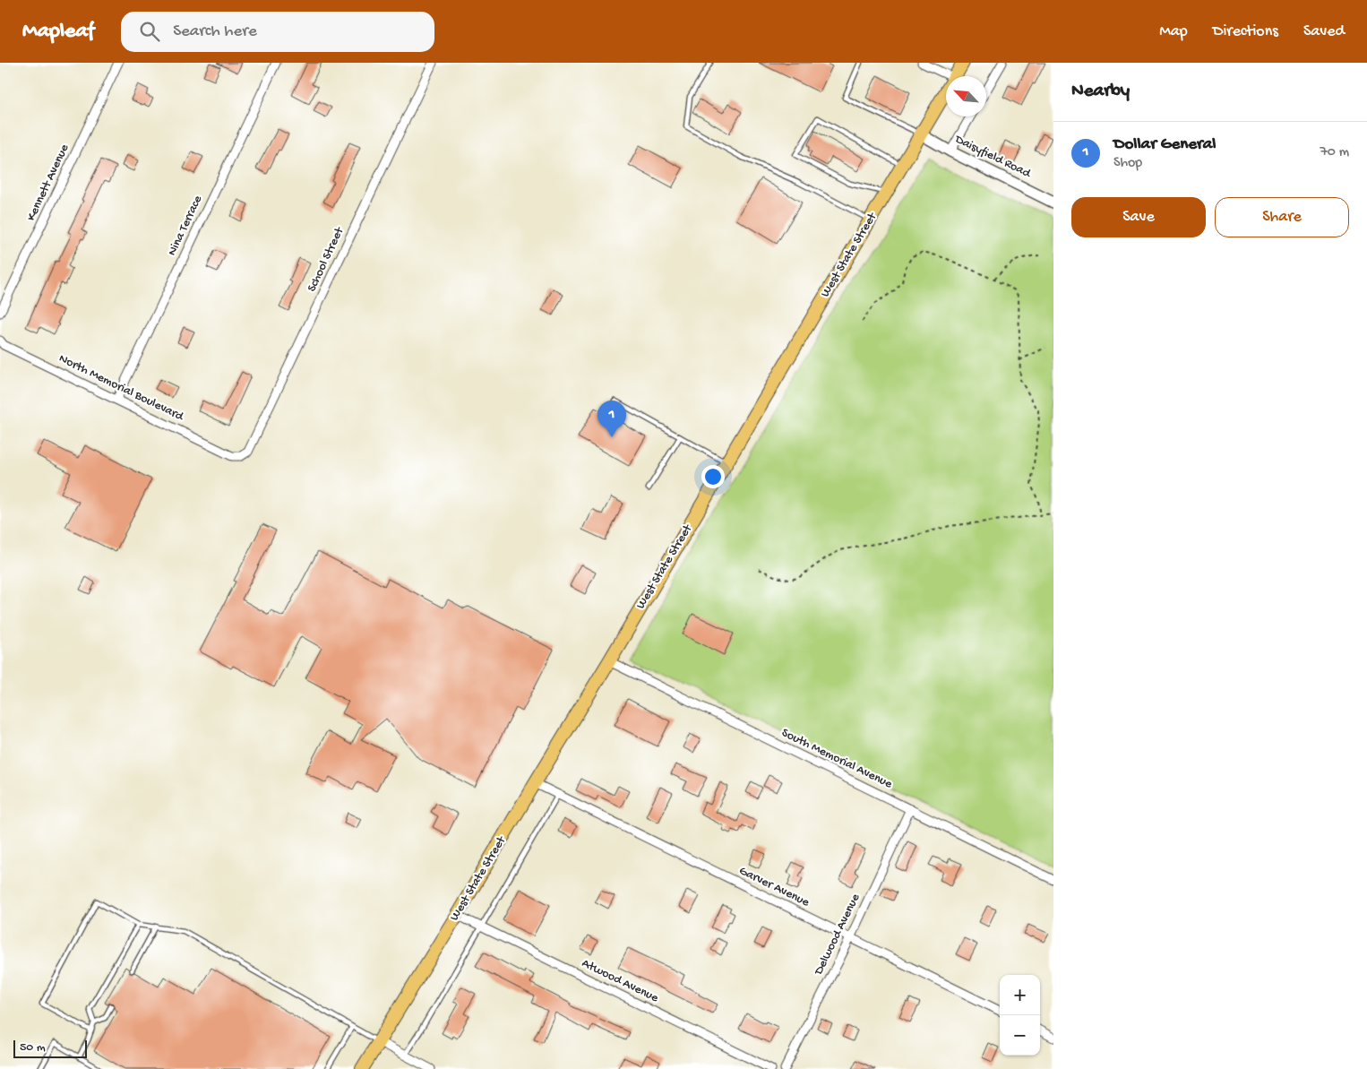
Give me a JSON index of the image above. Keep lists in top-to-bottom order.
{
  "streets": {
    "main road": ["West State Street"],
    "street": [
      "Daisyfield Road",
      "Kennett Avenue",
      "Nina Terrace",
      "School Street",
      "North Memorial Boulevard",
      "South Memorial Avenue",
      "Garver Avenue",
      "Delwood Avenue",
      "Atwood Avenue"
    ]
  },
  "crossings": [
    ["Daisyfield Road", "West State Street"],
    ["Nina Terrace", "North Memorial Boulevard"],
    ["West State Street", "South Memorial Avenue"],
    ["West State Street", "Garver Avenue"],
    ["West State Street", "Atwood Avenue"],
    ["School Street", "North Memorial Boulevard"],
    ["South Memorial Avenue", "Delwood Avenue"],
    ["Garver Avenue", "Delwood Avenue"]
  ],
  "scale_bar": "50 m",
  "north": "top left",
  "page": {
    "header": "Mapleaf",
    "search": "Search here",
    "nav": ["Map", "Directions", "Saved"],
    "heading": "Nearby",
    "list": [
      {
        "mark": "1",
        "name": "Dollar General",
        "note": "Shop",
        "value": "70 m"
      }
    ],
    "buttons": ["Save", "Share"],
    "pins": "1",
    "map_buttons": ["+", "−"],
    "scale": "50 m"
  }
}
